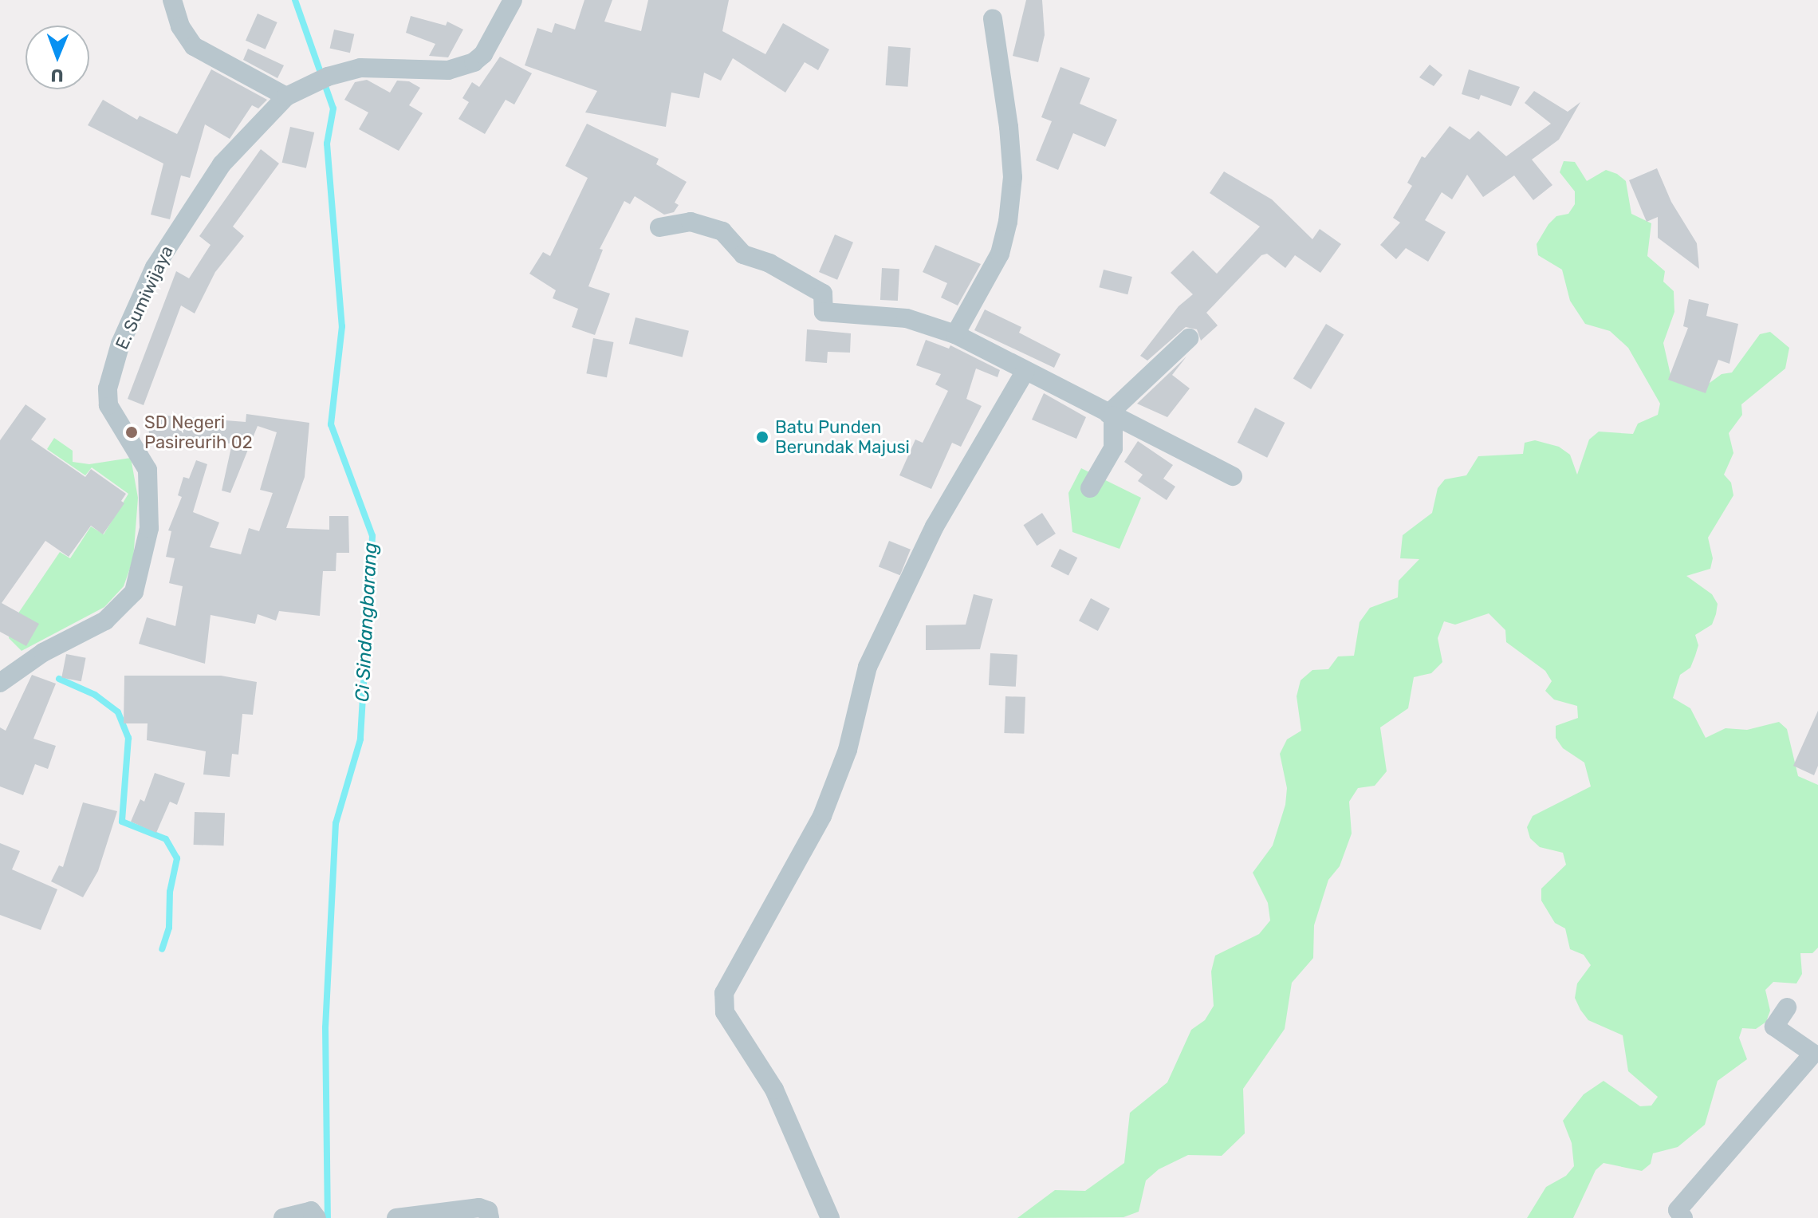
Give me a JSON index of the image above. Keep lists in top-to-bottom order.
{
  "streets": {
    "street": ["E. Sumiwijaya"]
  },
  "water": ["Ci Sindangbarang"],
  "places": ["SD Negeri Pasireurih 02", "Batu Punden Berundak Majusi"],
  "north": "bottom"
}
